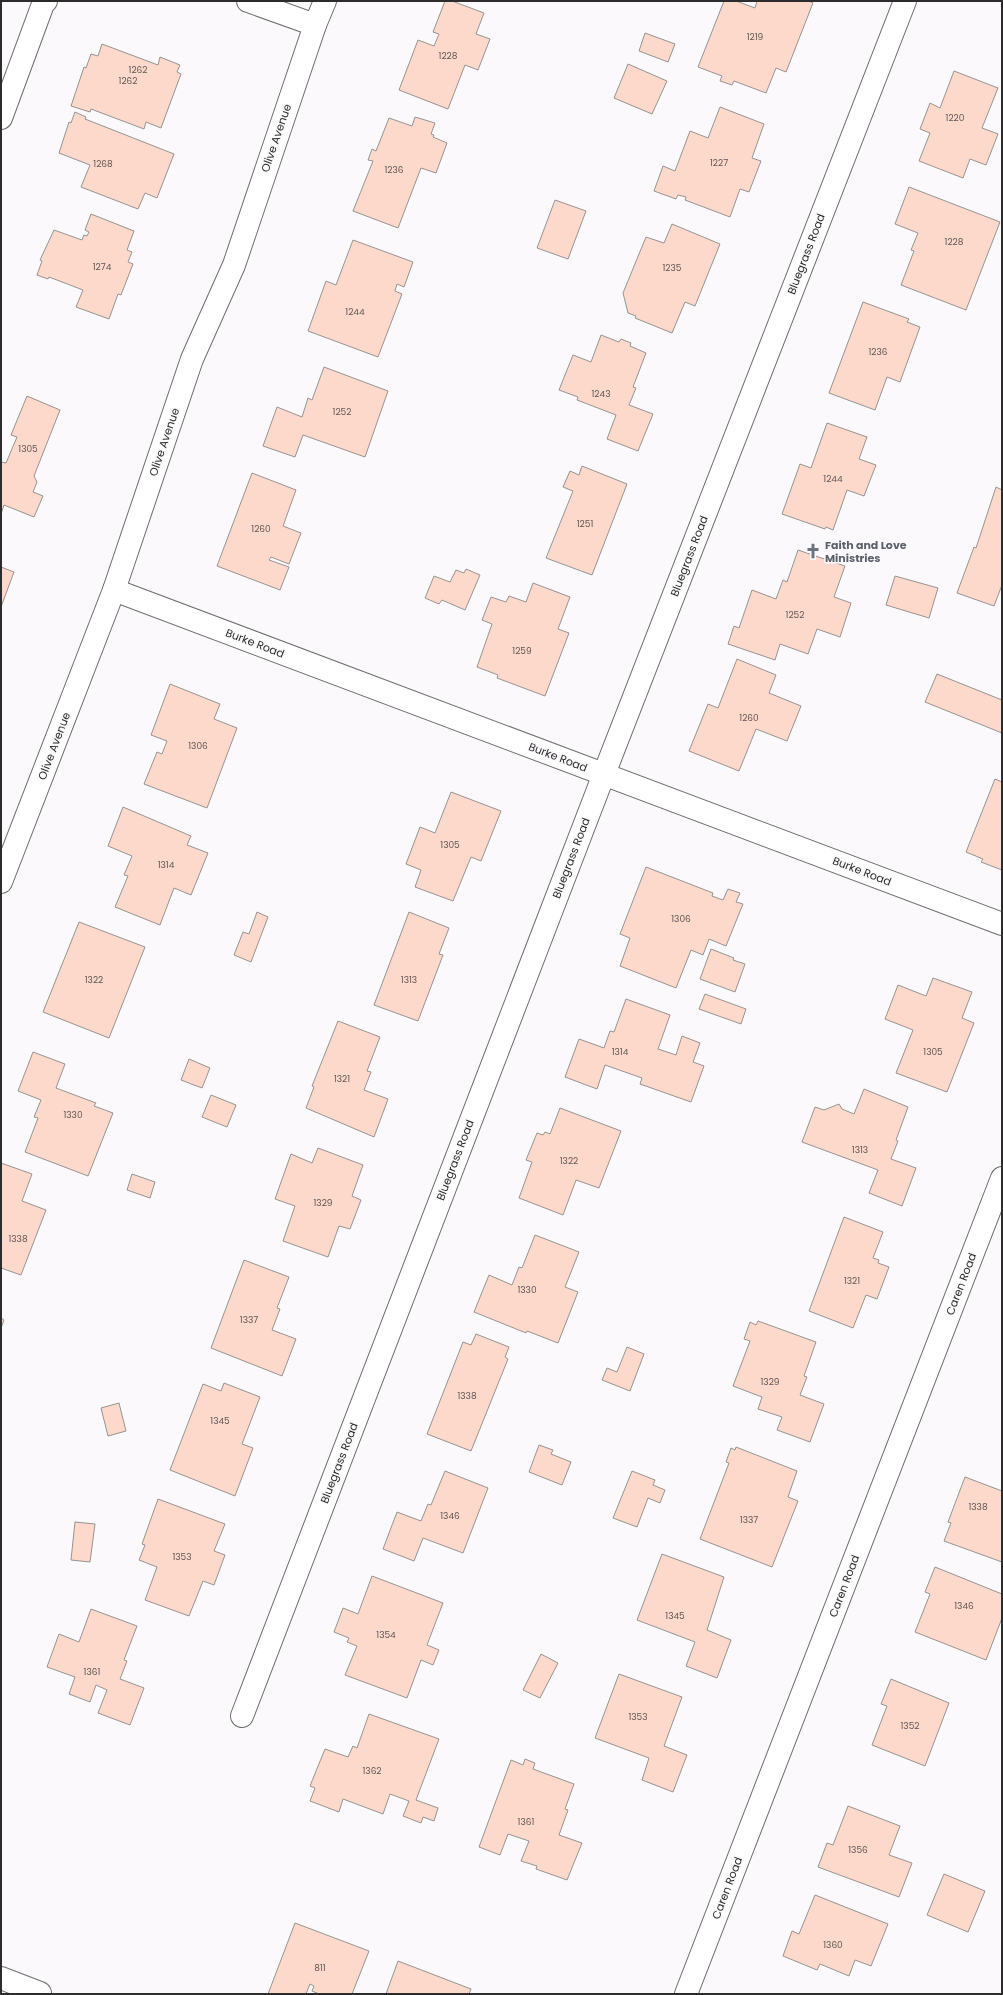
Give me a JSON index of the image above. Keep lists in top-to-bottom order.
{
  "streets": {
    "street": [
      "Olive Avenue",
      "Bluegrass Road",
      "Burke Road",
      "Caren Road"
    ]
  },
  "crossings": [
    ["Olive Avenue", "Burke Road"],
    ["Bluegrass Road", "Burke Road"]
  ],
  "places": {
    "church": ["Faith and Love Ministries"]
  },
  "house_numbers": [
    "1219",
    "1228",
    "1262",
    "1262",
    "1220",
    "1227",
    "1268",
    "1236",
    "1228",
    "1274",
    "1235",
    "1244",
    "1236",
    "1243",
    "1252",
    "1305",
    "1244",
    "1251",
    "1260",
    "1252",
    "1259",
    "1260",
    "1306",
    "1305",
    "1314",
    "1306",
    "1322",
    "1313",
    "1314",
    "1305",
    "1321",
    "1330",
    "1313",
    "1322",
    "1329",
    "1338",
    "1321",
    "1330",
    "1337",
    "1329",
    "1338",
    "1345",
    "1338",
    "1346",
    "1337",
    "1353",
    "1346",
    "1345",
    "1354",
    "1361",
    "1353",
    "1352",
    "1362",
    "1361",
    "1356",
    "1360",
    "811"
  ]
}
